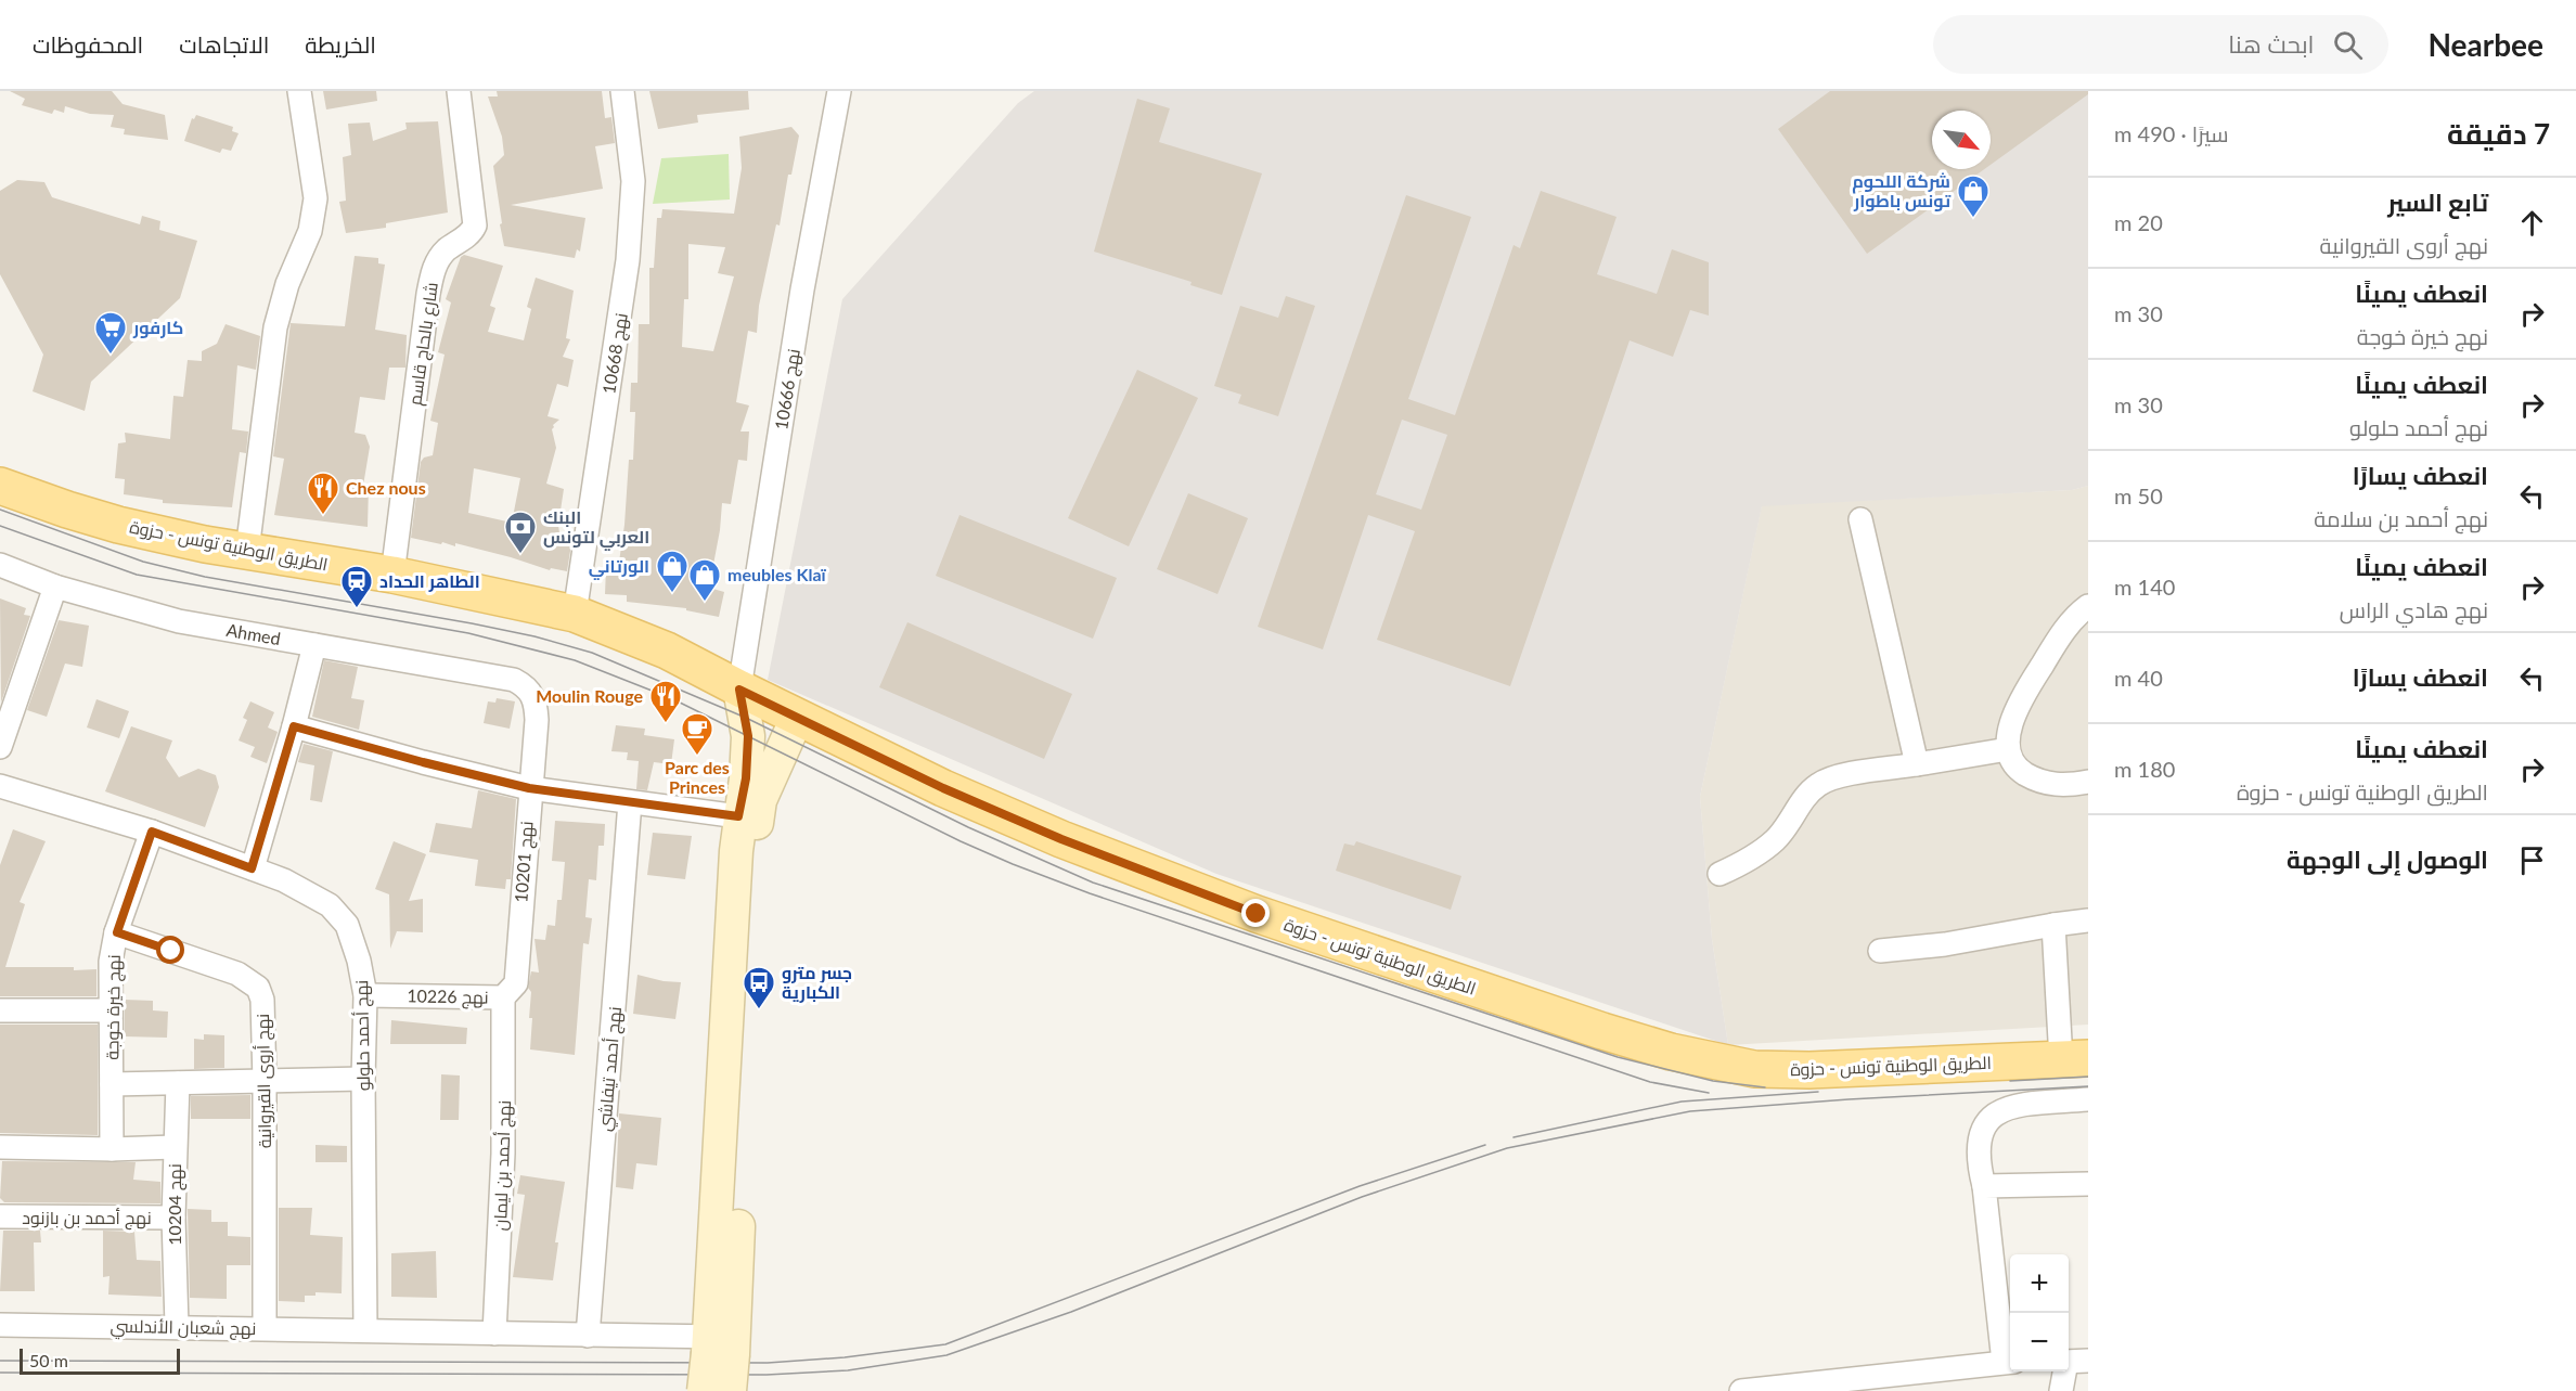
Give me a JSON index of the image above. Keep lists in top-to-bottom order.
{
  "streets": {
    "main road": ["الطريق الوطنية تونس - حزوة"],
    "street": [
      "شارع بالحاج قاسم",
      "نهج 10668",
      "نهج 10666",
      "Ahmed",
      "نهج 10201",
      "نهج 10226",
      "نهج خيرة خوجة",
      "نهج أحمد حلولو",
      "نهج أحمد تيفاشي",
      "نهج أروى القيروانية",
      "نهج أحمد بن ليمان",
      "نهج 10204",
      "نهج أحمد بن بازنود",
      "نهج شعبان الأندلسي"
    ]
  },
  "crossings": [
    ["شارع بالحاج قاسم", "الطريق الوطنية تونس - حزوة"],
    ["نهج 10668", "الطريق الوطنية تونس - حزوة"],
    ["نهج 10666", "الطريق الوطنية تونس - حزوة"],
    ["Ahmed", "نهج 10201"],
    ["نهج 10201", "نهج 10226"],
    ["نهج 10226", "نهج أحمد حلولو"],
    ["نهج 10226", "نهج أحمد بن ليمان"],
    ["نهج خيرة خوجة", "نهج أحمد حلولو"],
    ["نهج خيرة خوجة", "نهج أروى القيروانية"],
    ["نهج أحمد حلولو", "نهج شعبان الأندلسي"],
    ["نهج أحمد تيفاشي", "نهج شعبان الأندلسي"],
    ["نهج أروى القيروانية", "نهج شعبان الأندلسي"],
    ["نهج أحمد بن ليمان", "نهج شعبان الأندلسي"],
    ["نهج 10204", "نهج أحمد بن بازنود"],
    ["نهج 10204", "نهج شعبان الأندلسي"]
  ],
  "places": {
    "shop": ["شركة اللحوم تونس باطوار", "الورتاني", "meubles Klaï"],
    "supermarket": ["كارفور"],
    "restaurant": ["Chez nous", "Moulin Rouge"],
    "bank": ["البنك العربي لتونس"],
    "station": ["الطاهر الحداد"],
    "cafe": ["Parc des Princes"],
    "bus stop": ["جسر مترو الكبارية"]
  },
  "scale_bar": "50 m",
  "north": "bottom right",
  "page": {
    "header": "Nearbee",
    "search": "ابحث هنا",
    "nav": ["الخريطة", "الاتجاهات", "المحفوظات"],
    "heading": ["7 دقيقة", "سيرًا · 490 m"],
    "list": [
      ["تابع السير", "نهج أروى القيروانية", "20 m"],
      ["انعطف يمينًا", "نهج خيرة خوجة", "30 m"],
      ["انعطف يمينًا", "نهج أحمد حلولو", "30 m"],
      ["انعطف يسارًا", "نهج أحمد بن سلامة", "50 m"],
      ["انعطف يمينًا", "نهج هادي الراس", "140 m"],
      ["انعطف يسارًا", "40 m"],
      ["انعطف يمينًا", "الطريق الوطنية تونس - حزوة", "180 m"],
      "الوصول إلى الوجهة"
    ],
    "map_buttons": ["+", "−"],
    "scale": "50 m"
  }
}
